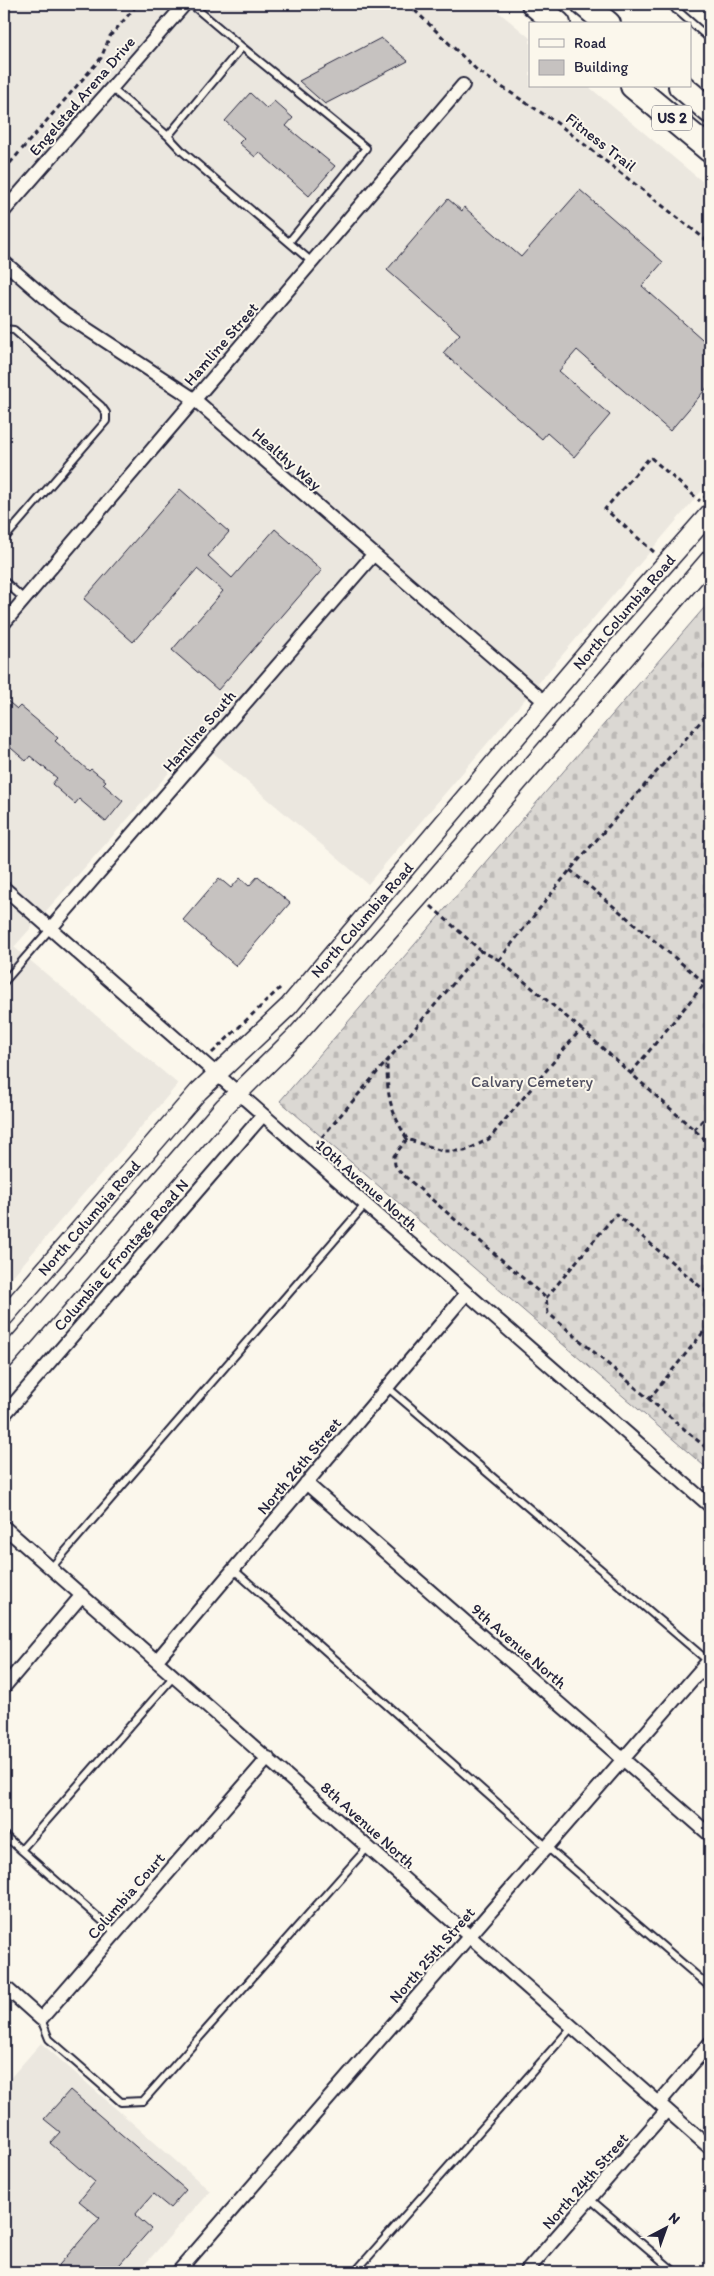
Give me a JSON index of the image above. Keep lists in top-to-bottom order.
{
  "streets": {
    "highway": ["US 2"],
    "main road": ["North Columbia Road"],
    "street": [
      "Engelstad Arena Drive",
      "Hamline Street",
      "Healthy Way",
      "Hamline South",
      "10th Avenue North",
      "Columbia E Frontage Road N",
      "North 26th Street",
      "9th Avenue North",
      "8th Avenue North",
      "Columbia Court",
      "North 25th Street",
      "North 24th Street"
    ],
    "path": ["Fitness Trail"]
  },
  "crossings": [
    ["Hamline Street", "Healthy Way"],
    ["Healthy Way", "Hamline South"],
    ["North Columbia Road", "10th Avenue North"],
    ["Hamline South", "10th Avenue North"],
    ["10th Avenue North", "Columbia E Frontage Road N"],
    ["10th Avenue North", "North 26th Street"],
    ["North 26th Street", "9th Avenue North"],
    ["North 26th Street", "8th Avenue North"],
    ["9th Avenue North", "North 25th Street"],
    ["8th Avenue North", "Columbia Court"],
    ["8th Avenue North", "North 25th Street"],
    ["8th Avenue North", "North 24th Street"]
  ],
  "parks": ["Calvary Cemetery"],
  "legend": ["Road", "Building"],
  "north": "top right"
}
